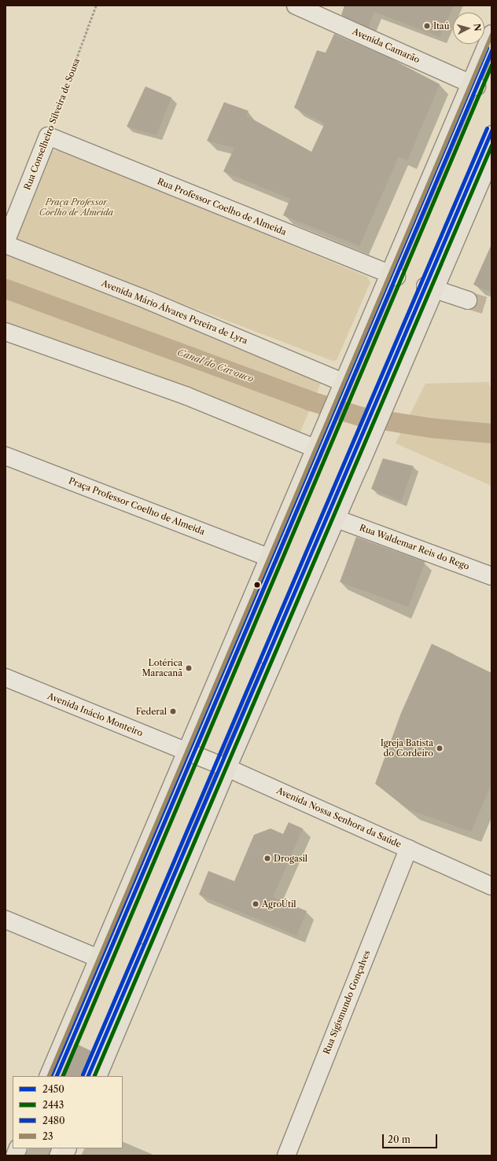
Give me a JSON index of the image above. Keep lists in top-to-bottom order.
{
  "streets": {
    "street": [
      "Avenida Camarão",
      "Rua Conselheiro Silveira de Sousa",
      "Rua Professor Coelho de Almeida",
      "Avenida Mário Álvares Pereira de Lyra",
      "Praça Professor Coelho de Almeida",
      "Rua Waldemar Reis do Rego",
      "Avenida Inácio Monteiro",
      "Avenida Nossa Senhora da Saúde",
      "Rua Sigismundo Gonçalves"
    ]
  },
  "crossings": [
    ["Rua Conselheiro Silveira de Sousa", "Rua Professor Coelho de Almeida"],
    ["Avenida Inácio Monteiro", "Avenida Nossa Senhora da Saúde"],
    ["Avenida Nossa Senhora da Saúde", "Rua Sigismundo Gonçalves"]
  ],
  "water": ["Canal do Cavouco"],
  "parks": ["Praça Professor Coelho de Almeida"],
  "places": [
    "Itaú",
    "Lotérica Maracanã",
    "Federal",
    "Igreja Batista do Cordeiro",
    "Drogasil",
    "AgroÚtil"
  ],
  "lines": [
    "transit line 23",
    "transit line 2480",
    "transit line 2450",
    "transit line 2443"
  ],
  "legend": [
    "2450",
    "2443",
    "2480",
    "23"
  ],
  "scale_bar": "20 m",
  "north": "right"
}
